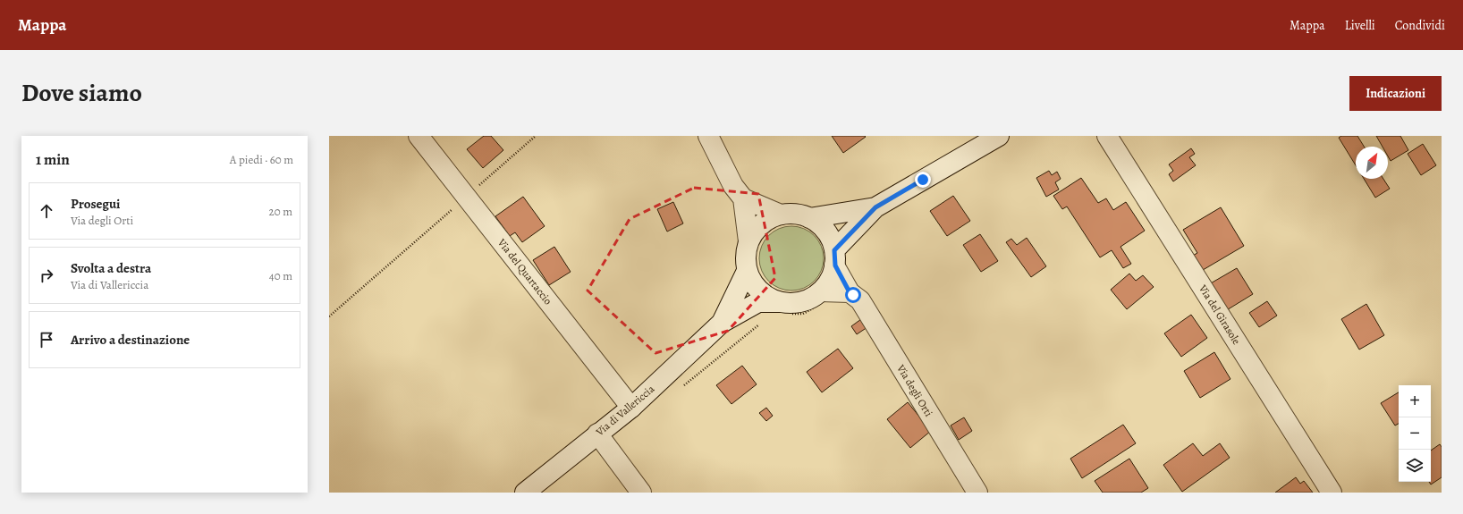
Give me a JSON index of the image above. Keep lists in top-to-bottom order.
{
  "streets": {
    "street": [
      "Via del Quartaccio",
      "Via del Girasole",
      "Via degli Orti",
      "Via di Vallericcia"
    ]
  },
  "crossings": [
    ["Via del Quartaccio", "Via di Vallericcia"],
    ["Via degli Orti", "Via di Vallericcia"]
  ],
  "north": "top right",
  "page": {
    "header": "Mappa",
    "nav": ["Mappa", "Livelli", "Condividi"],
    "title": "Dove siamo",
    "buttons": "Indicazioni",
    "heading": ["1 min", "A piedi · 60 m"],
    "list": [
      ["Prosegui", "Via degli Orti", "20 m"],
      ["Svolta a destra", "Via di Vallericcia", "40 m"],
      "Arrivo a destinazione"
    ],
    "map_buttons": ["+", "−"]
  }
}
